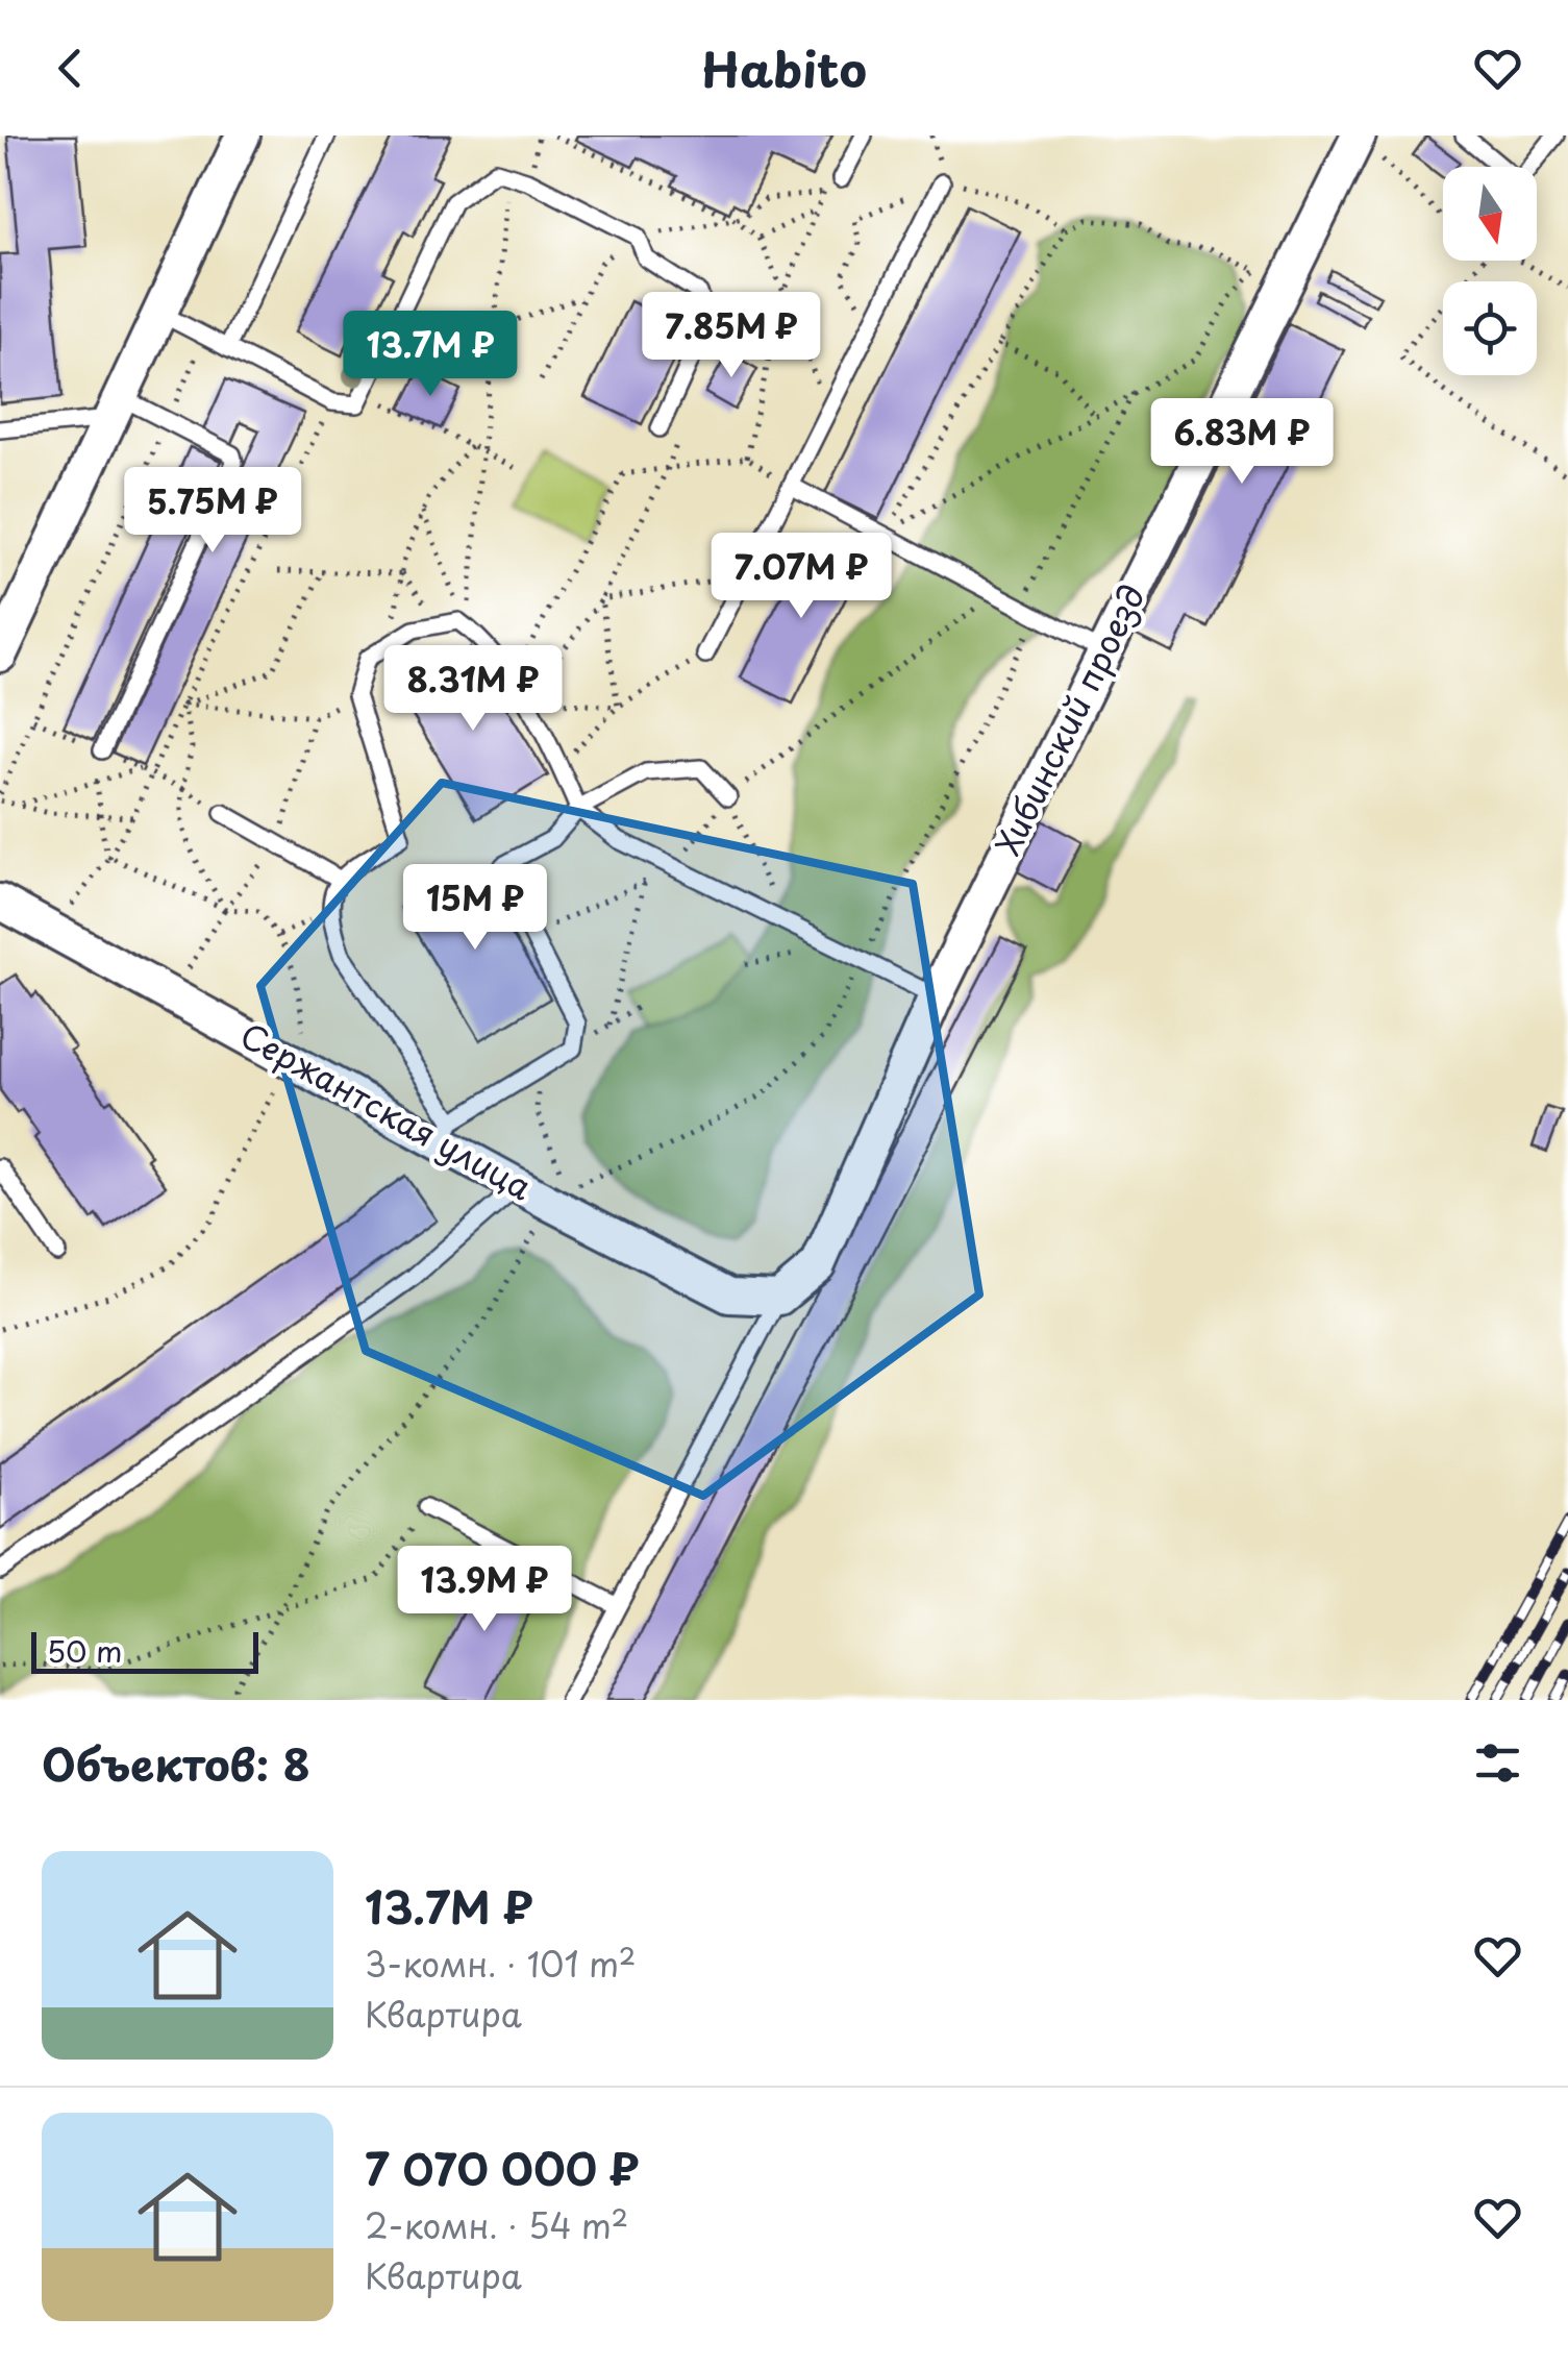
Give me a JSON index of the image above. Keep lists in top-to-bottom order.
{
  "streets": {
    "street": ["Хибинский проезд", "Сержантская улица"]
  },
  "crossings": [
    ["Хибинский проезд", "Сержантская улица"]
  ],
  "scale_bar": "50 m",
  "north": "bottom",
  "page": {
    "header": "Habito",
    "price": [
      "7.85M ₽",
      "13.7M ₽",
      "6.83M ₽",
      "5.75M ₽",
      "7.07M ₽",
      "8.31M ₽",
      "15M ₽",
      "13.9M ₽"
    ],
    "scale": "50 m",
    "heading": "Объектов: 8",
    "list": [
      {
        "name": "13.7M ₽",
        "note": "3-комн. · 101 m² · Квартира"
      },
      {
        "name": "7 070 000 ₽",
        "note": "2-комн. · 54 m² · Квартира"
      }
    ]
  }
}
